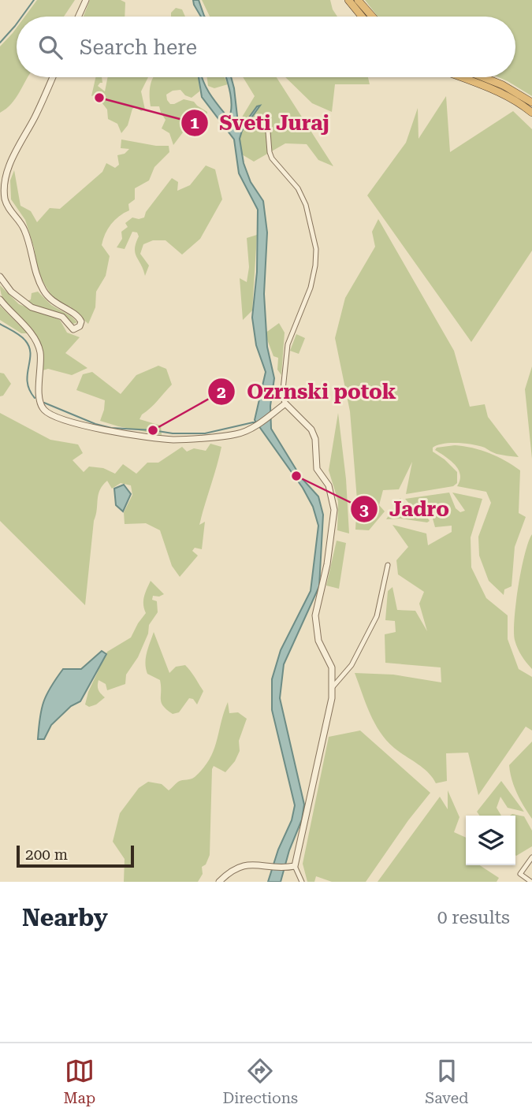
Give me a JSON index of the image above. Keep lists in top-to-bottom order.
{
  "places": ["Sveti Juraj", "Ozrnski potok", "Jadro"],
  "scale_bar": "200 m",
  "page": {
    "search": "Search here",
    "scale": "200 m",
    "heading": ["Nearby", "0 results"],
    "nav": ["Map", "Directions", "Saved"]
  }
}
